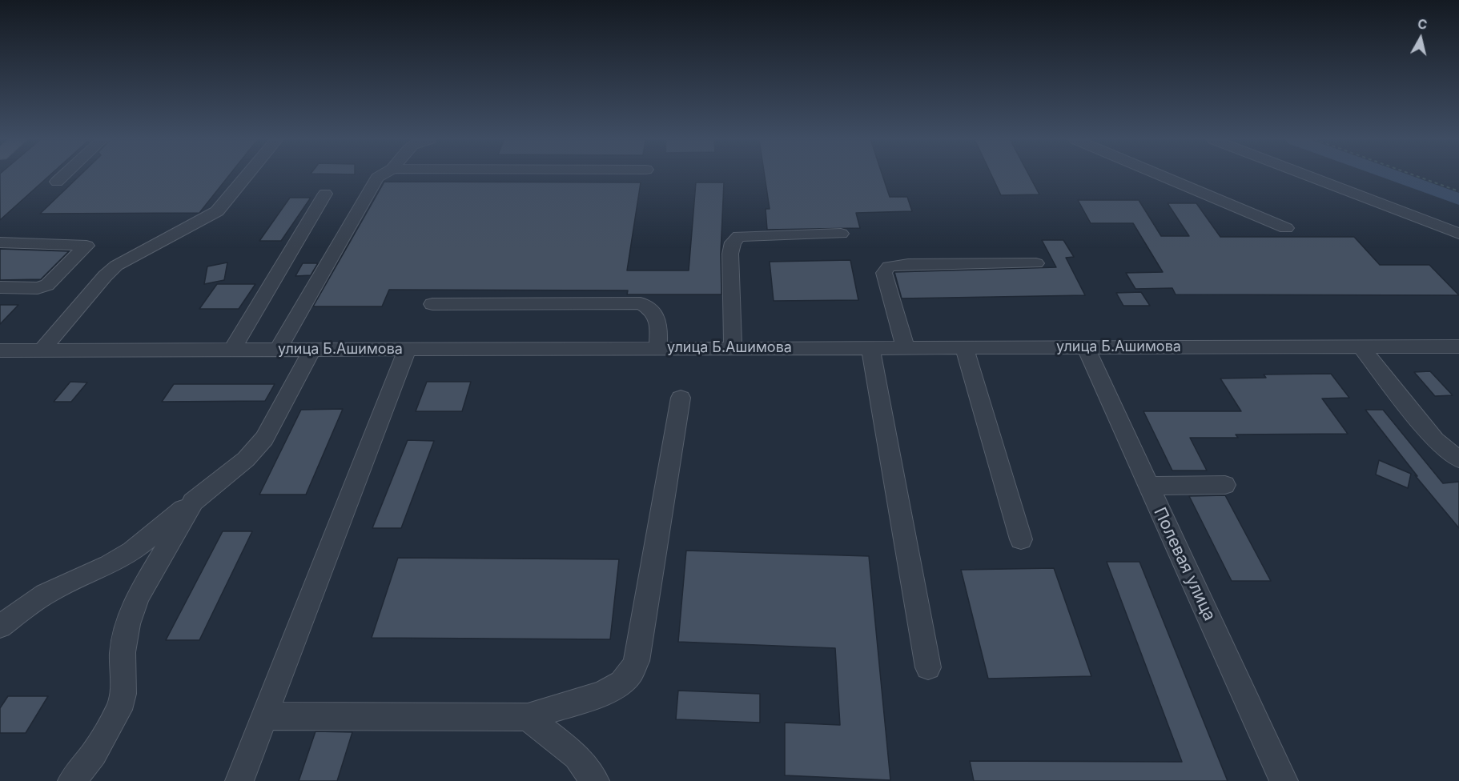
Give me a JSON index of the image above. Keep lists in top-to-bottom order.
{
  "streets": {
    "street": ["улица Б.Ашимова", "Полевая улица"]
  },
  "crossings": [
    ["улица Б.Ашимова", "Полевая улица"]
  ],
  "north": "top"
}
